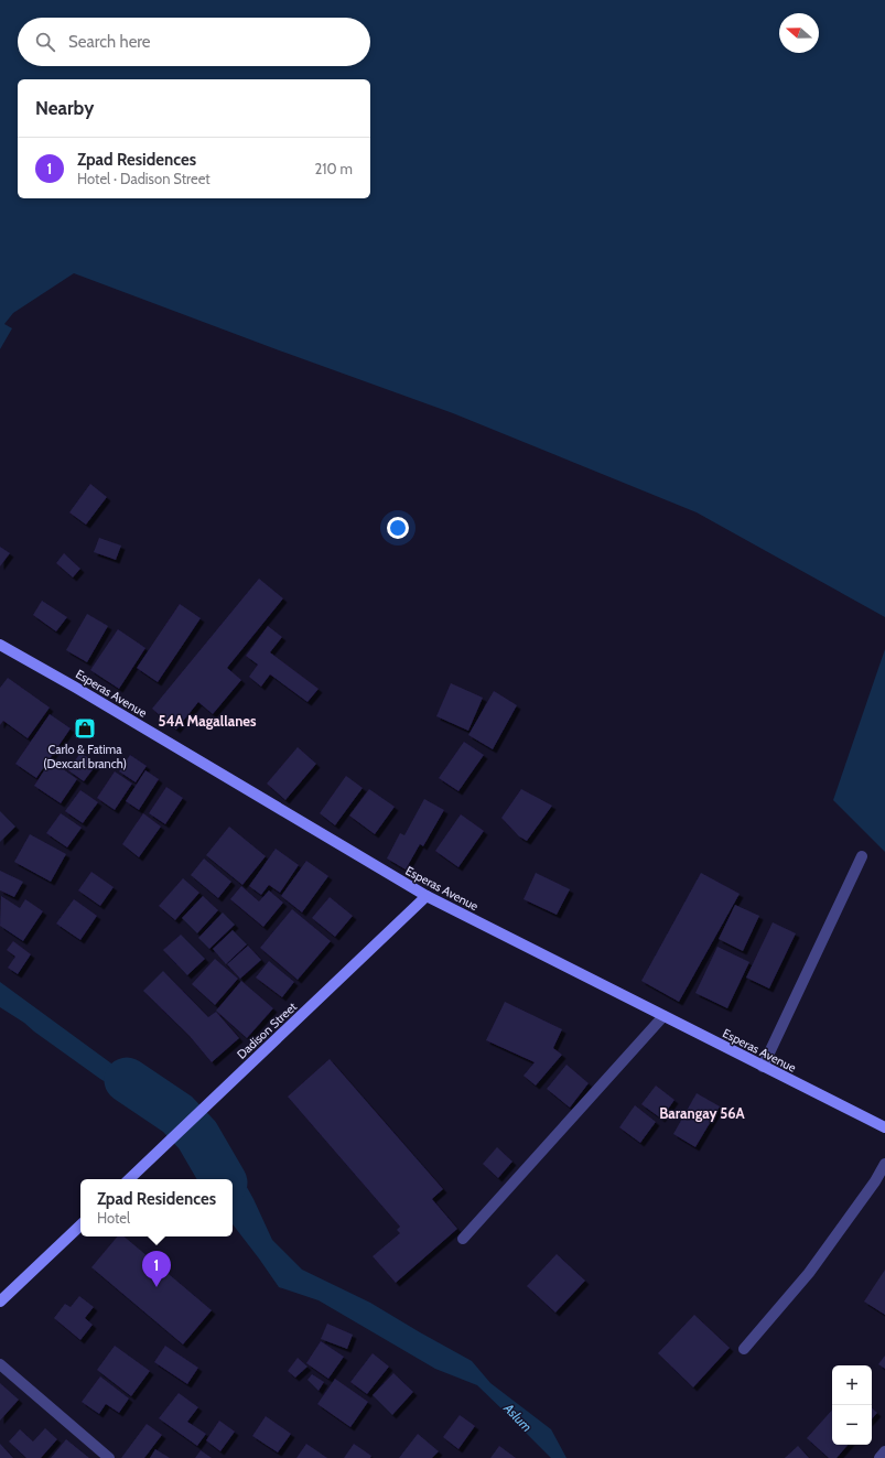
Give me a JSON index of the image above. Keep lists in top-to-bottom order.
{
  "streets": {
    "street": ["Esperas Avenue", "Dadison Street"]
  },
  "crossings": [
    ["Esperas Avenue", "Dadison Street"]
  ],
  "districts": ["54A Magallanes", "Barangay 56A"],
  "water": ["Aslum"],
  "places": {
    "shop": ["Carlo & Fatima (Dexcarl branch)"]
  },
  "north": "left",
  "page": {
    "search": "Search here",
    "heading": "Nearby",
    "list": [
      {
        "mark": "1",
        "name": "Zpad Residences",
        "note": "Hotel · Dadison Street",
        "value": "210 m"
      }
    ],
    "popup": ["Zpad Residences", "Hotel"],
    "pins": "1",
    "map_buttons": ["+", "−"]
  }
}
